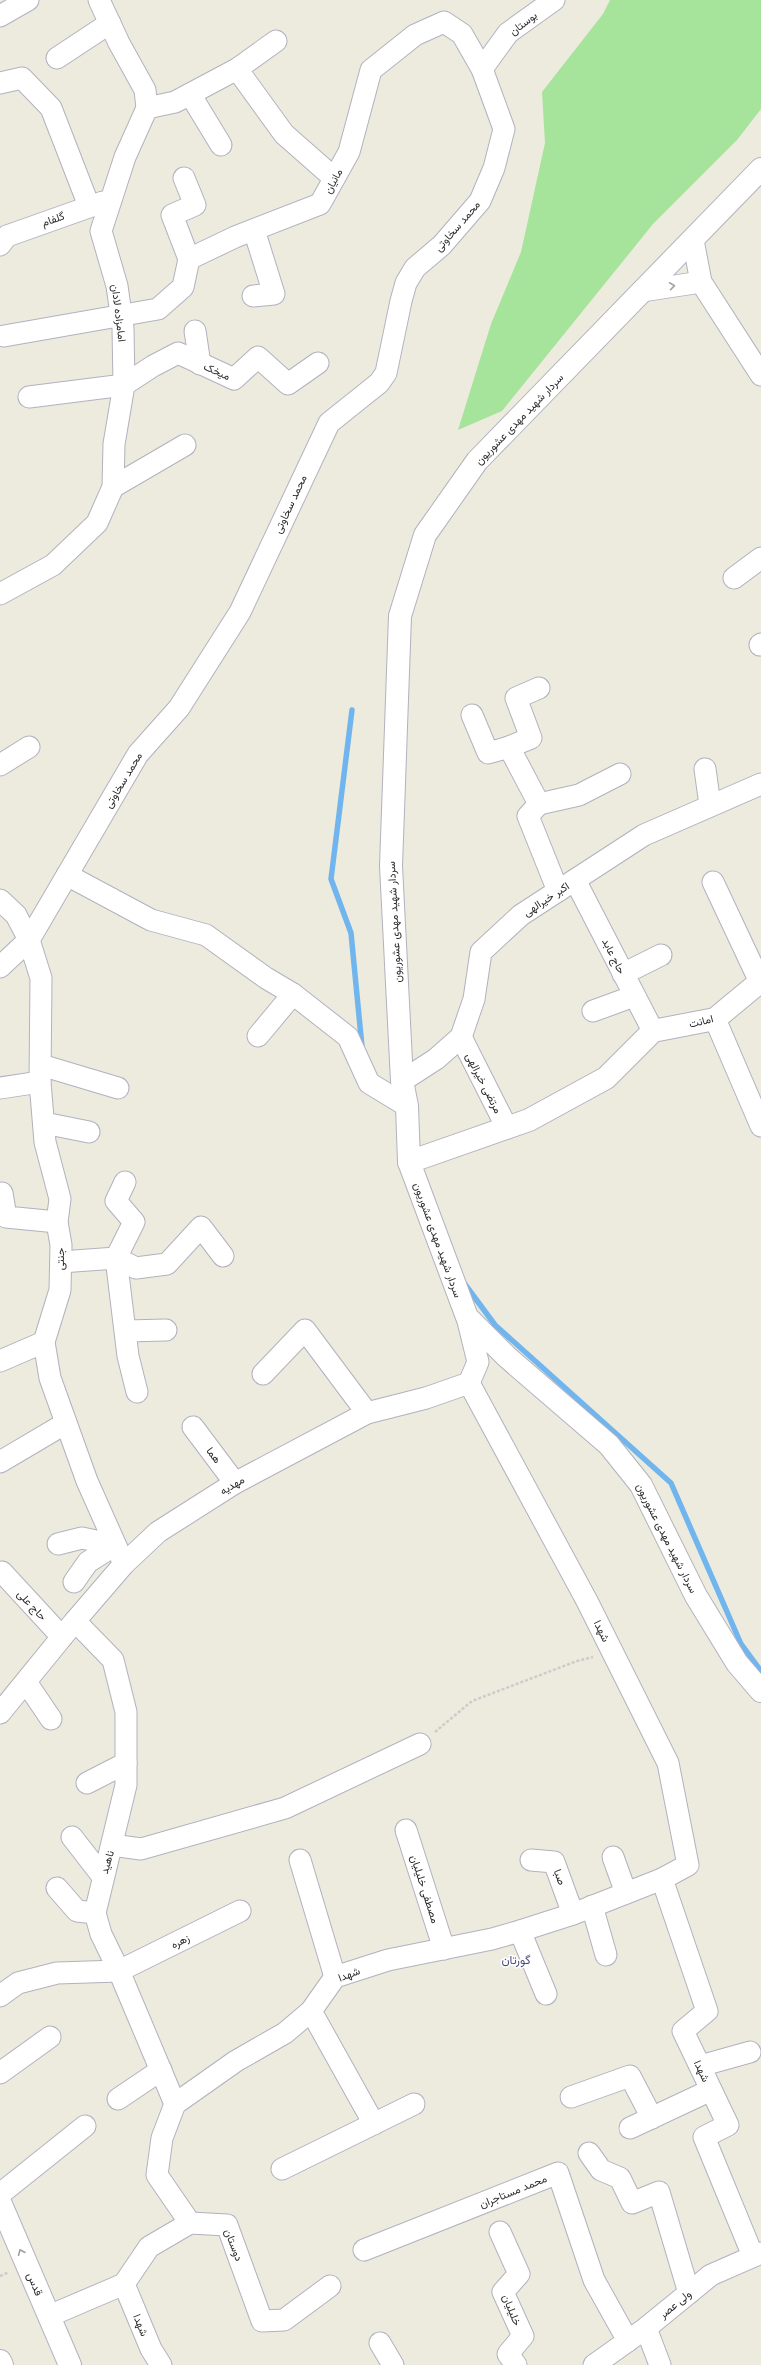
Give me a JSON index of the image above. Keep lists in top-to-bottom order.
{
  "streets": {
    "street": [
      "بوستان",
      "مانیان",
      "گلفام",
      "محمد سخاوتی",
      "امامزاده لادان",
      "میخک",
      "سردار شهید مهدی عشوریون",
      "اکبر خیرالهی",
      "حاج عابد",
      "امانت",
      "مرتضی خیرالهی",
      "جنتی",
      "هما",
      "مهدیه",
      "حاج علی",
      "شهدا",
      "ناهید",
      "صبا",
      "مصطفی خلیلیان",
      "زهره",
      "محمد مستاجران",
      "دوستان",
      "قدس",
      "ولی عصر",
      "خلیلیان"
    ]
  },
  "crossings": [
    ["بوستان", "مانیان"],
    ["بوستان", "محمد سخاوتی"],
    ["مانیان", "محمد سخاوتی"],
    ["گلفام", "امامزاده لادان"],
    ["محمد سخاوتی", "جنتی"],
    ["امامزاده لادان", "میخک"],
    ["اکبر خیرالهی", "حاج عابد"],
    ["اکبر خیرالهی", "مرتضی خیرالهی"],
    ["حاج عابد", "امانت"],
    ["جنتی", "مهدیه"],
    ["هما", "مهدیه"],
    ["مهدیه", "حاج علی"],
    ["مهدیه", "شهدا"],
    ["مهدیه", "ناهید"],
    ["شهدا", "ناهید"],
    ["شهدا", "صبا"],
    ["شهدا", "مصطفی خلیلیان"],
    ["شهدا", "ولی عصر"],
    ["ناهید", "زهره"],
    ["محمد مستاجران", "ولی عصر"]
  ],
  "one_way": ["قدس"],
  "districts": ["گورتان"]
}
